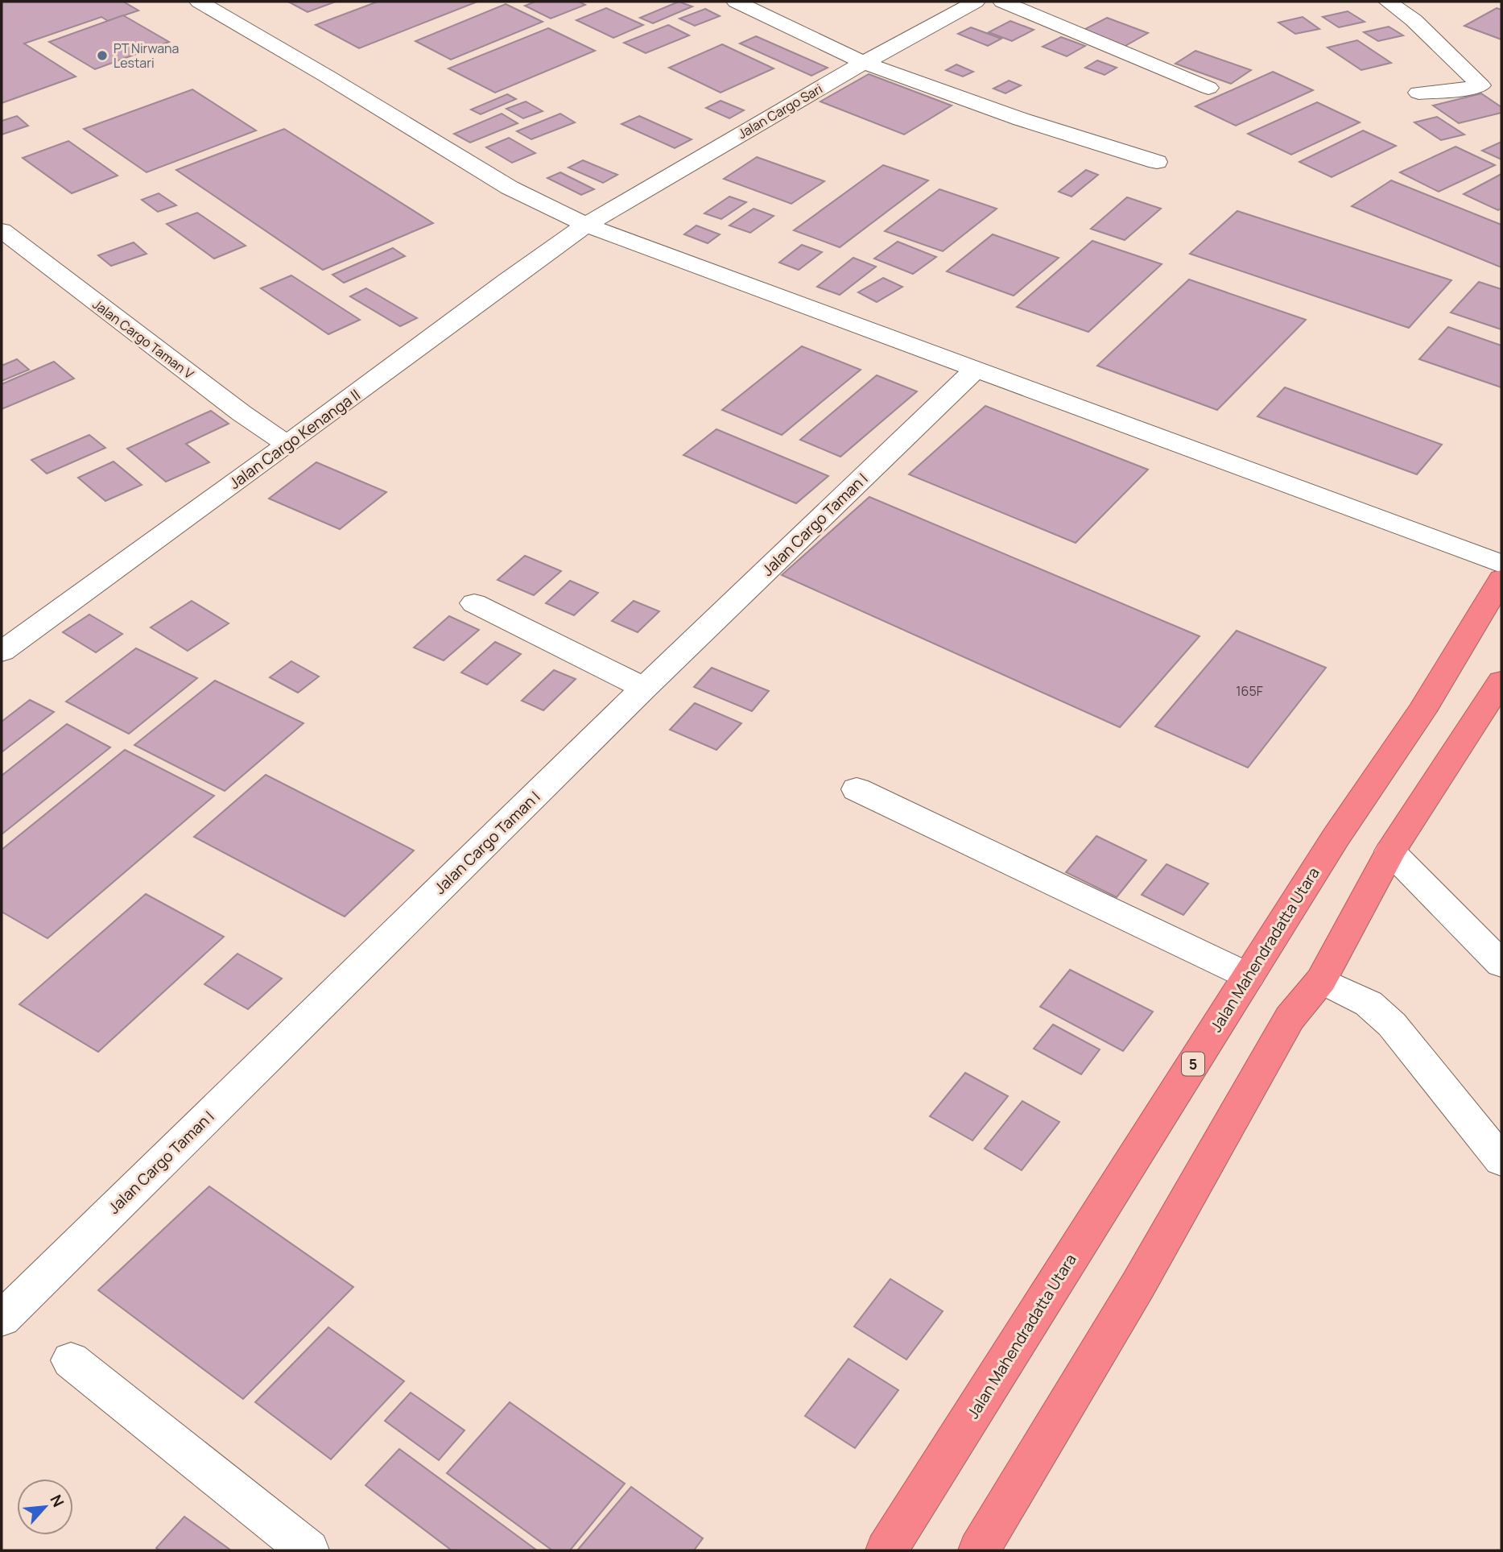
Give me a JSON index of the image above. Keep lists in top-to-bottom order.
{
  "streets": {
    "highway": ["Jalan Mahendradatta Utara", "5"],
    "street": [
      "Jalan Cargo Sari",
      "Jalan Cargo Taman V",
      "Jalan Cargo Kenanga II",
      "Jalan Cargo Taman I"
    ]
  },
  "crossings": [
    ["Jalan Cargo Sari", "Jalan Cargo Kenanga II"],
    ["Jalan Cargo Taman V", "Jalan Cargo Kenanga II"]
  ],
  "places": ["PT Nirwana Lestari"],
  "house_numbers": ["165F"],
  "north": "top right"
}
